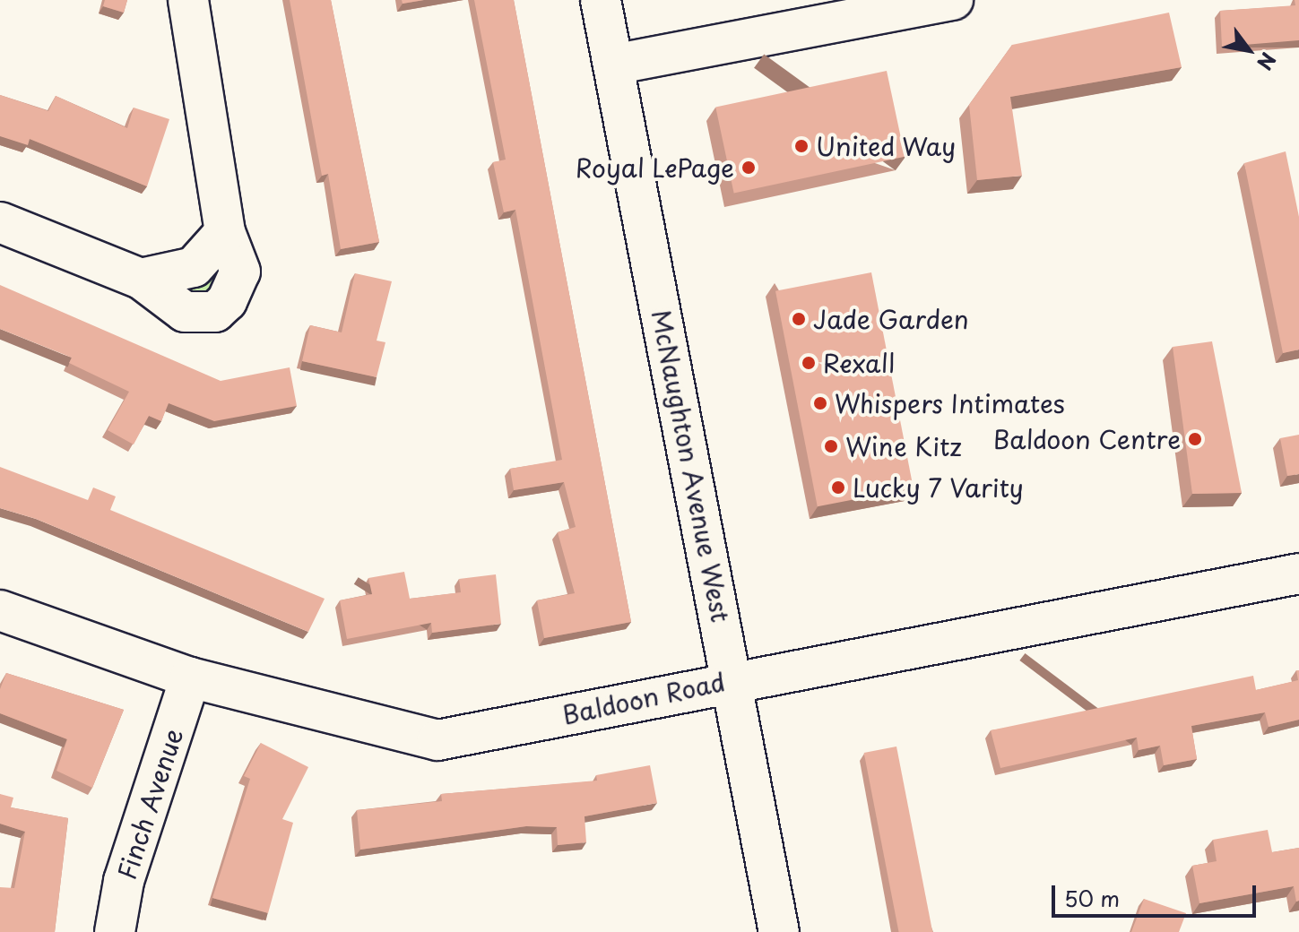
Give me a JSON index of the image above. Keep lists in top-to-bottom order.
{
  "streets": {
    "street": ["McNaughton Avenue West", "Baldoon Road", "Finch Avenue"]
  },
  "crossings": [
    ["McNaughton Avenue West", "Baldoon Road"],
    ["Baldoon Road", "Finch Avenue"]
  ],
  "places": [
    "United Way",
    "Royal LePage",
    "Jade Garden",
    "Rexall",
    "Whispers Intimates",
    "Baldoon Centre",
    "Wine Kitz",
    "Lucky 7 Varity"
  ],
  "scale_bar": "50 m",
  "north": "bottom right"
}
